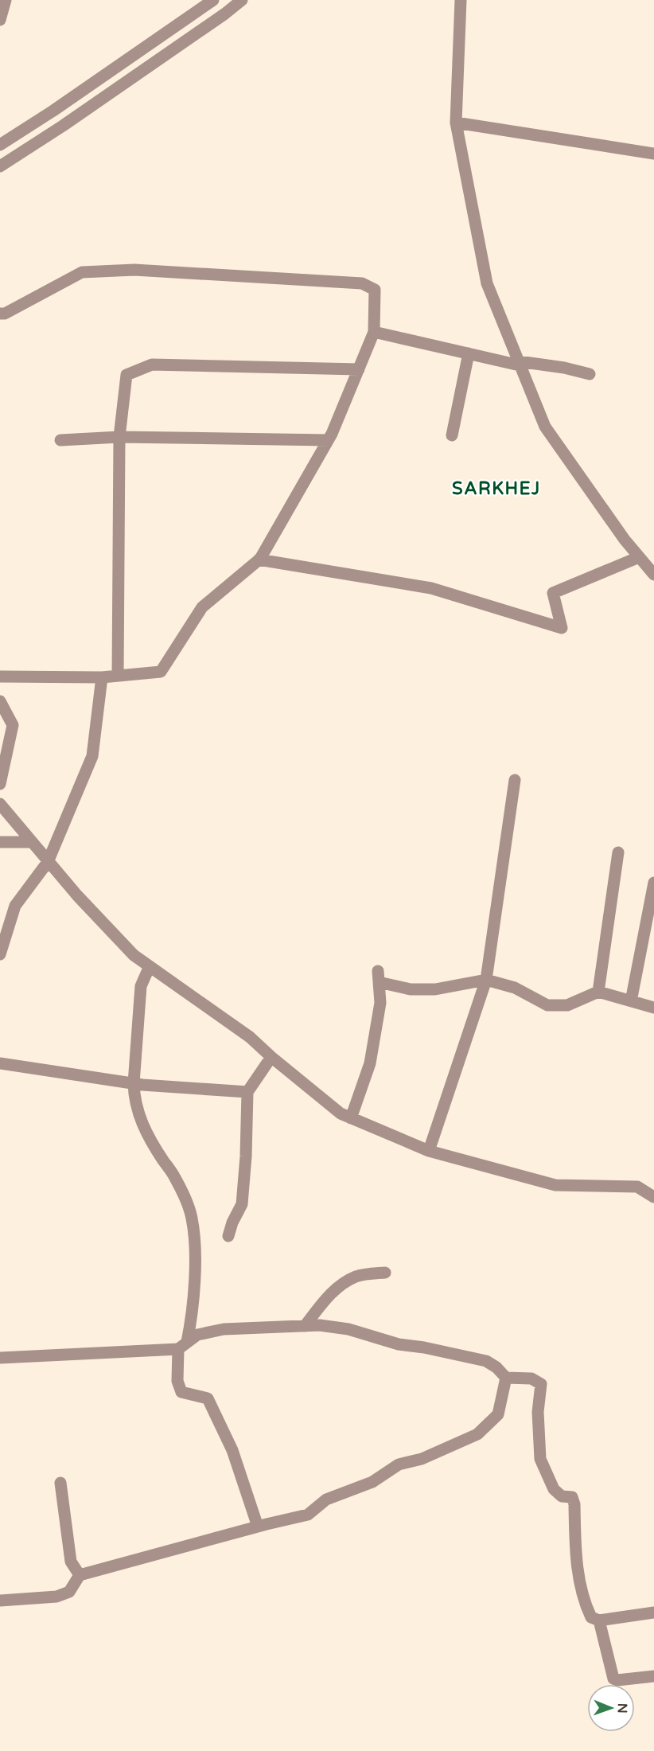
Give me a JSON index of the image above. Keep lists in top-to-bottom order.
{
  "districts": ["SARKHEJ"],
  "north": "right"
}
